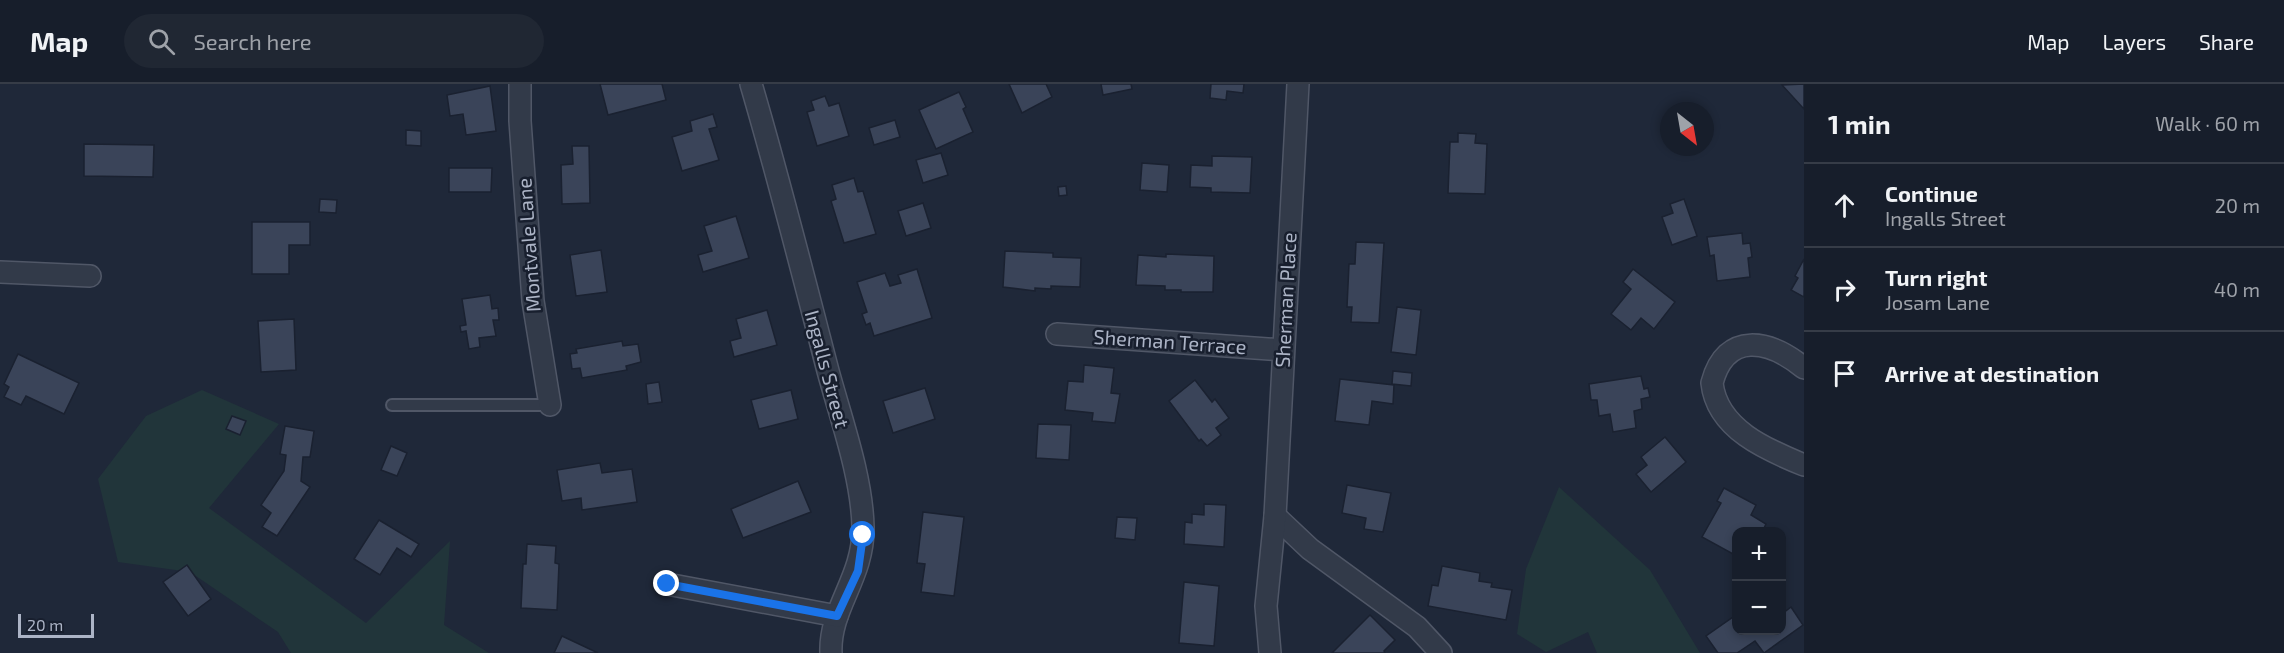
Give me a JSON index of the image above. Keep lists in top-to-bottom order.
{
  "streets": {
    "street": [
      "Montvale Lane",
      "Sherman Place",
      "Sherman Terrace",
      "Ingalls Street"
    ]
  },
  "crossings": [
    ["Sherman Place", "Sherman Terrace"]
  ],
  "scale_bar": "20 m",
  "north": "bottom right",
  "page": {
    "header": "Map",
    "search": "Search here",
    "nav": ["Map", "Layers", "Share"],
    "heading": ["1 min", "Walk · 60 m"],
    "list": [
      ["Continue", "Ingalls Street", "20 m"],
      ["Turn right", "Josam Lane", "40 m"],
      "Arrive at destination"
    ],
    "map_buttons": ["+", "−"],
    "scale": "20 m"
  }
}
